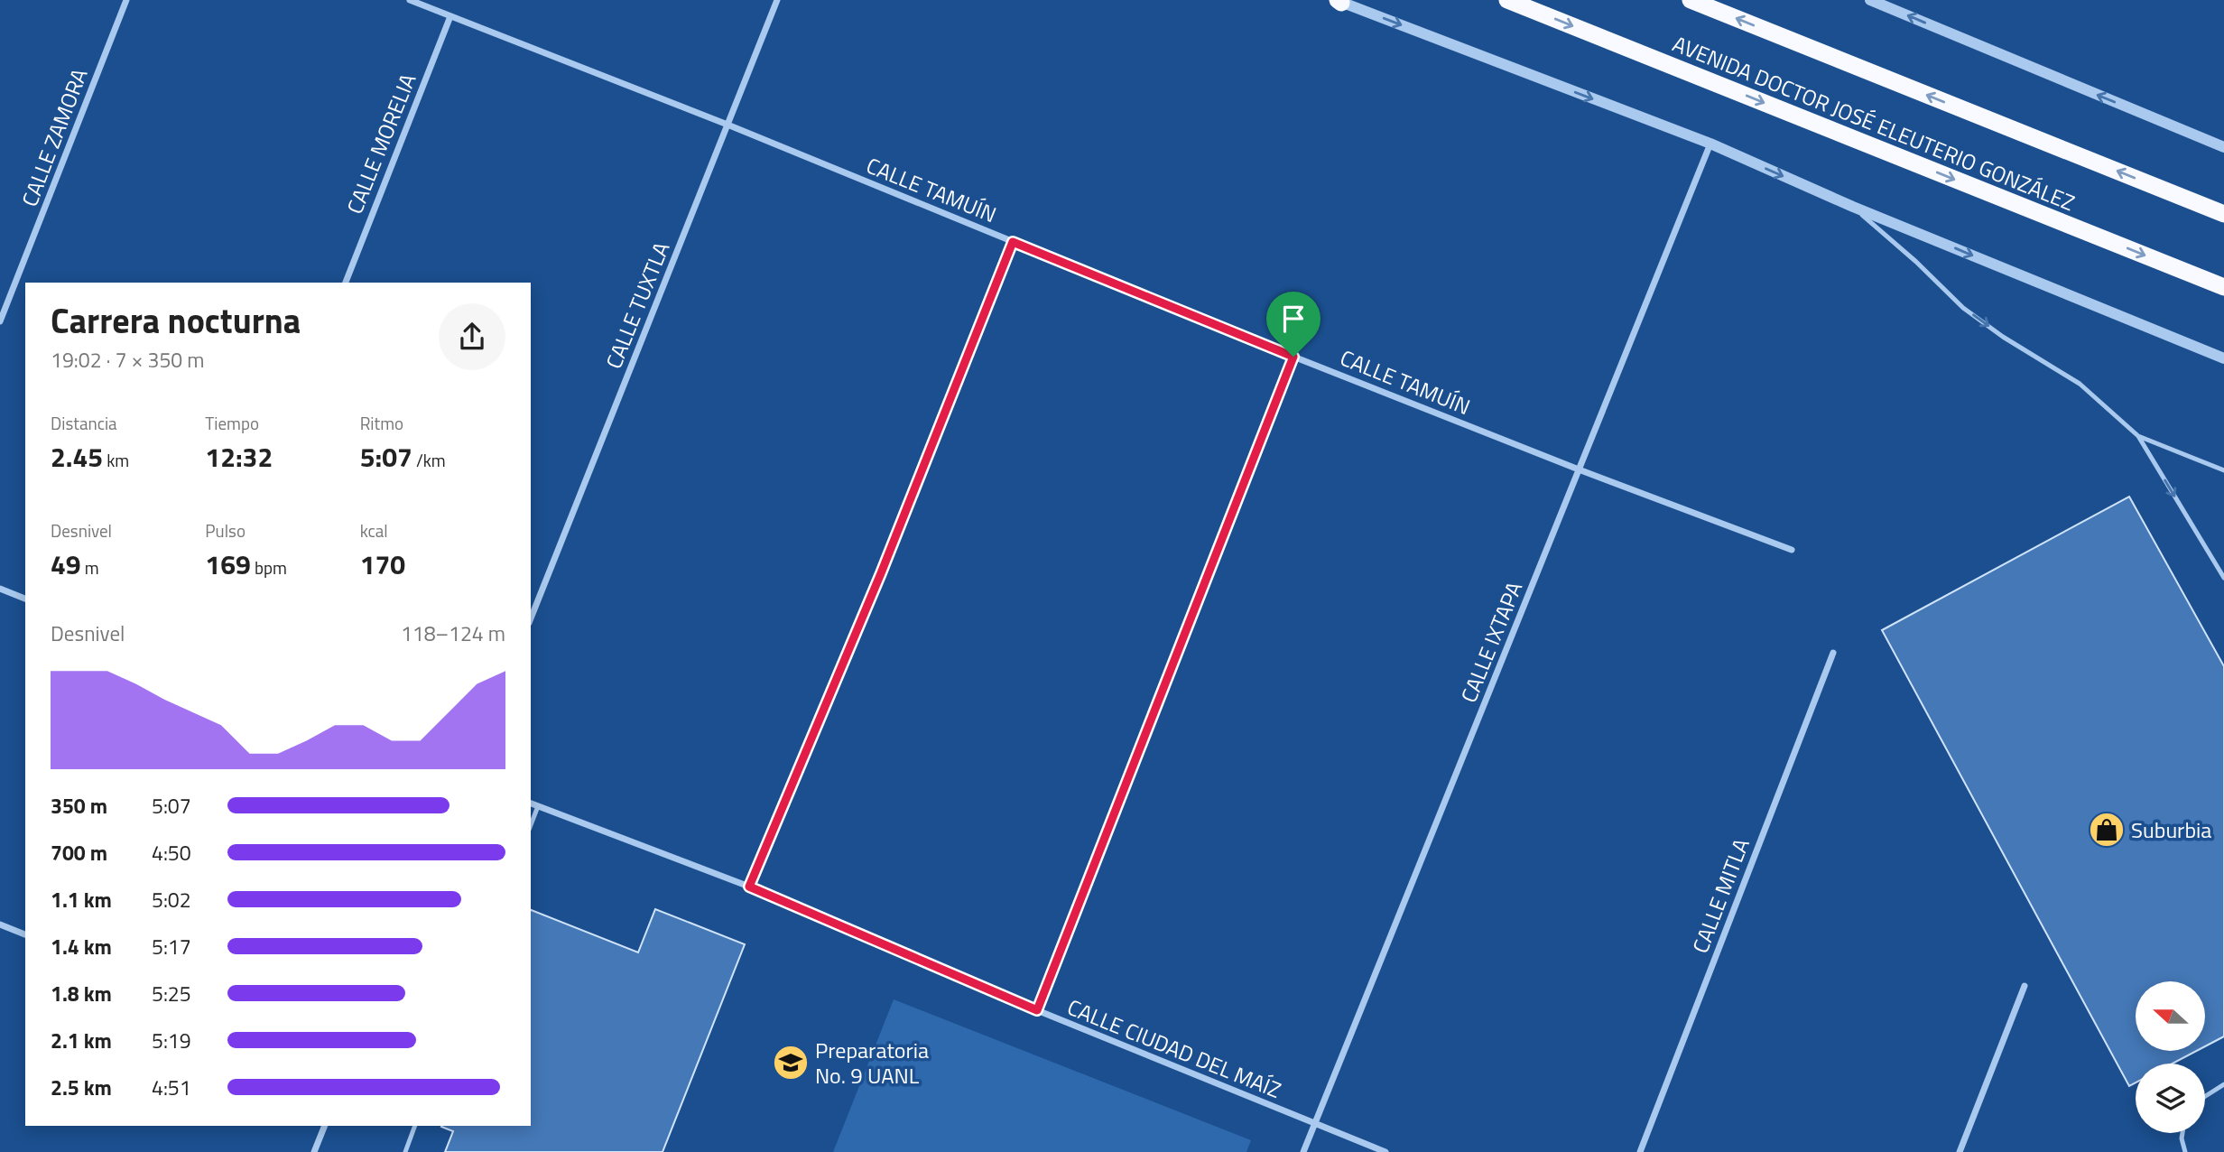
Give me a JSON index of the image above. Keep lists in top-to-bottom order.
{
  "streets": {
    "highway": ["AVENIDA DOCTOR JOSÉ ELEUTERIO GONZÁLEZ"],
    "street": [
      "CALLE ZAMORA",
      "CALLE MORELIA",
      "CALLE TAMUÍN",
      "CALLE TUXTLA",
      "CALLE IXTAPA",
      "CALLE MITLA",
      "CALLE CIUDAD DEL MAÍZ"
    ]
  },
  "crossings": [
    ["CALLE MORELIA", "CALLE TAMUÍN"],
    ["CALLE TAMUÍN", "CALLE TUXTLA"],
    ["CALLE TAMUÍN", "CALLE IXTAPA"],
    ["CALLE IXTAPA", "CALLE CIUDAD DEL MAÍZ"]
  ],
  "places": {
    "shop": ["Suburbia"],
    "school or university": ["Preparatoria No. 9 UANL"]
  },
  "north": "left",
  "page": {
    "heading": ["Carrera nocturna", "19:02 · 7 × 350 m"],
    "stats": [
      ["Distancia", "2.45 km"],
      ["Tiempo", "12:32"],
      ["Ritmo", "5:07 /km"],
      ["Desnivel", "49 m"],
      ["Pulso", "169 bpm"],
      ["kcal", "170"]
    ],
    "chart": ["Desnivel", "118–124 m"],
    "list": [
      {
        "name": "350 m",
        "note": "5:07"
      },
      {
        "name": "700 m",
        "note": "4:50"
      },
      {
        "name": "1.1 km",
        "note": "5:02"
      },
      {
        "name": "1.4 km",
        "note": "5:17"
      },
      {
        "name": "1.8 km",
        "note": "5:25"
      },
      {
        "name": "2.1 km",
        "note": "5:19"
      },
      {
        "name": "2.5 km",
        "note": "4:51"
      }
    ]
  }
}
